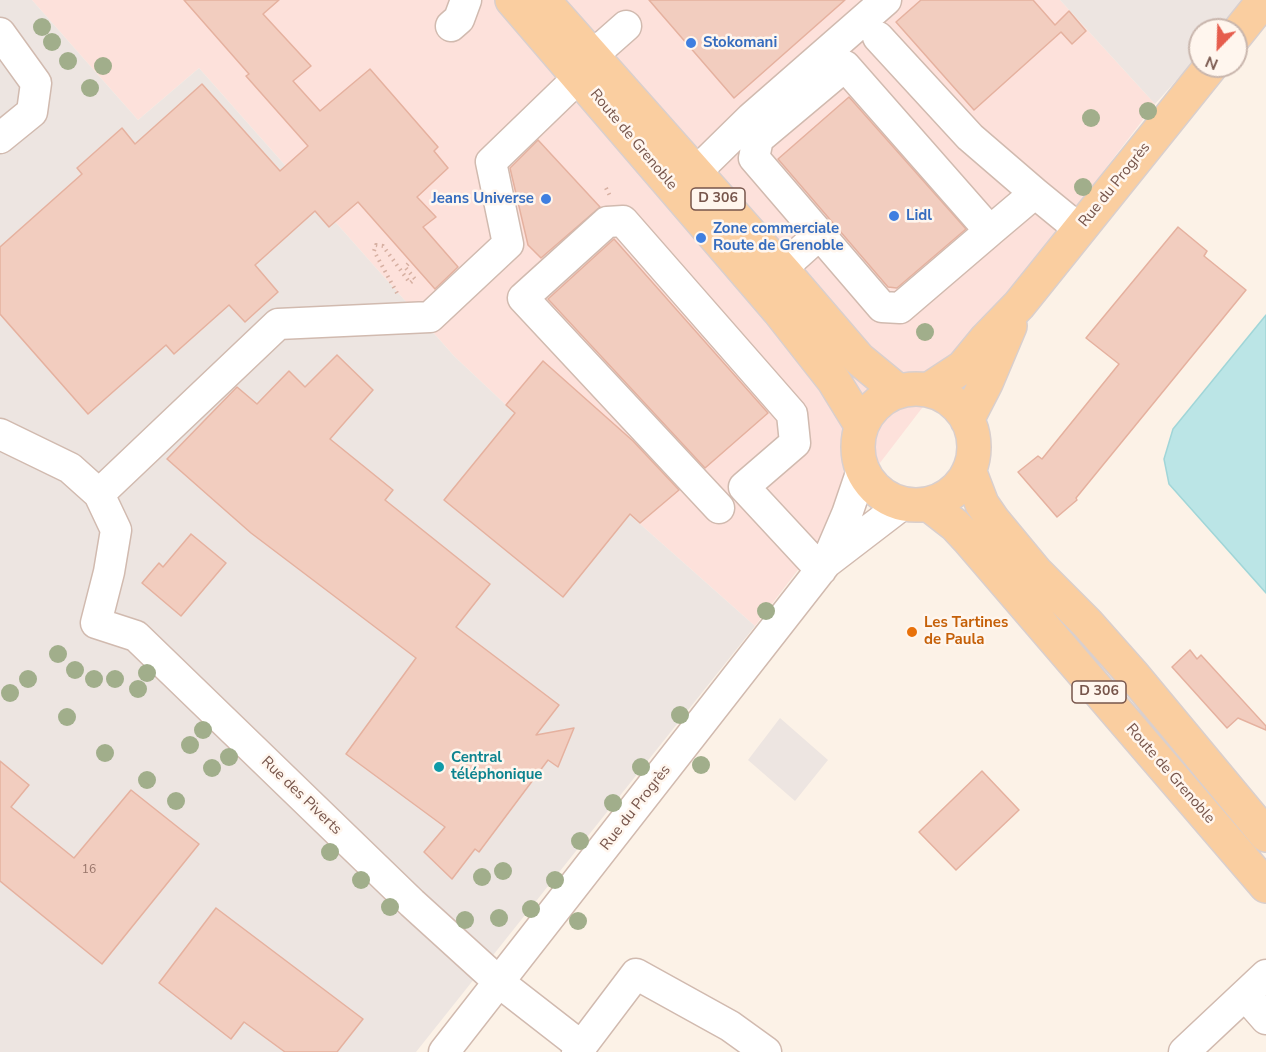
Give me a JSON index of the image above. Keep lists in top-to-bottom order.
{
  "streets": {
    "main road": ["Route de Grenoble", "Rue du Progrès", "D 306"],
    "street": ["Rue des Piverts"]
  },
  "crossings": [
    ["Route de Grenoble", "Rue du Progrès"],
    ["Route de Grenoble", "D 306"],
    ["Rue du Progrès", "D 306"],
    ["Rue du Progrès", "Rue des Piverts"]
  ],
  "places": [
    "Stokomani",
    "Jeans Universe",
    "Lidl",
    "Zone commerciale Route de Grenoble",
    "Les Tartines de Paula",
    "Central téléphonique"
  ],
  "house_numbers": ["16"],
  "north": "bottom left"
}
